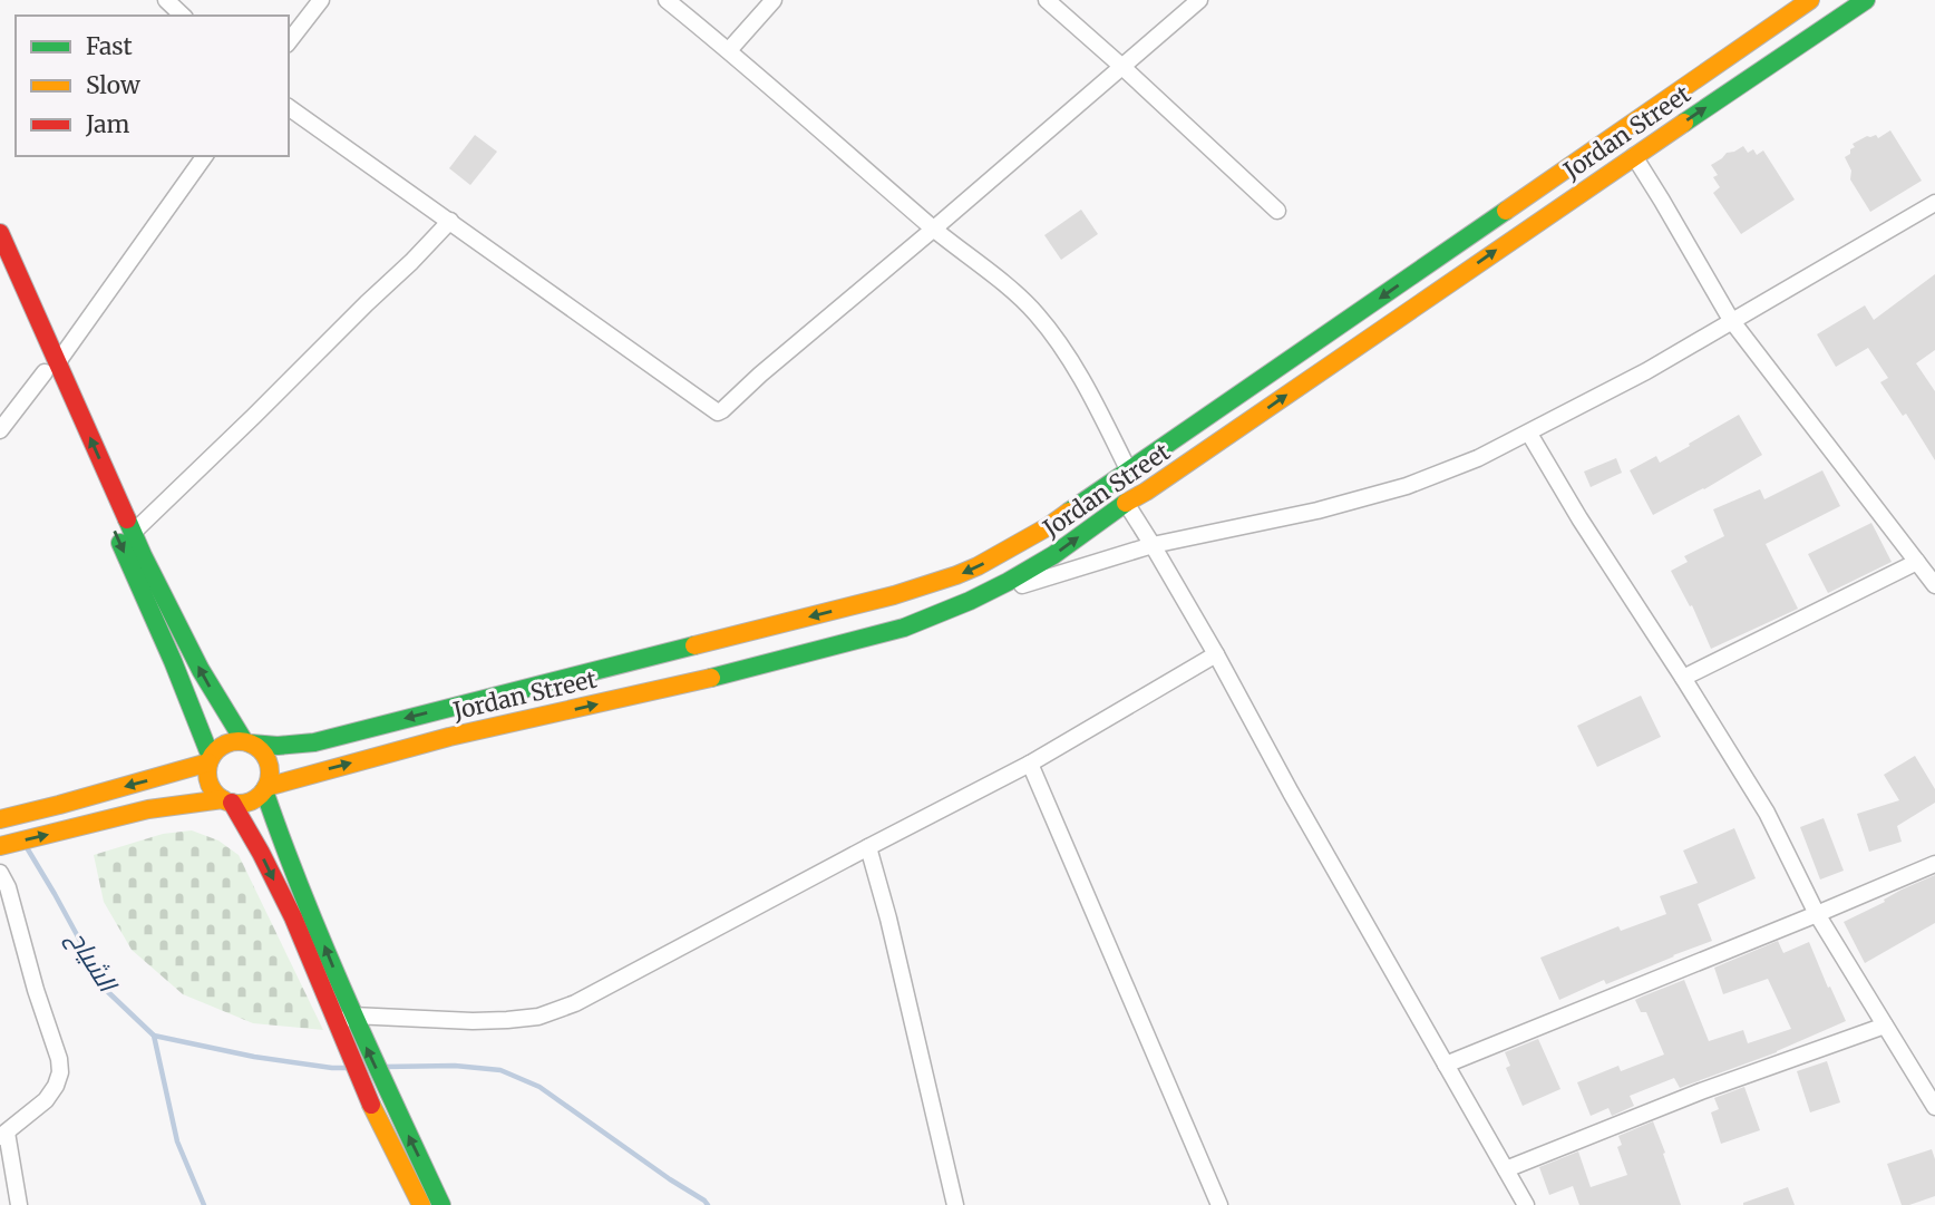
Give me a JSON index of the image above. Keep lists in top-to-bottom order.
{
  "streets": {
    "main road": ["Jordan Street"]
  },
  "water": ["الشياح"],
  "legend": ["Fast", "Slow", "Jam"]
}
